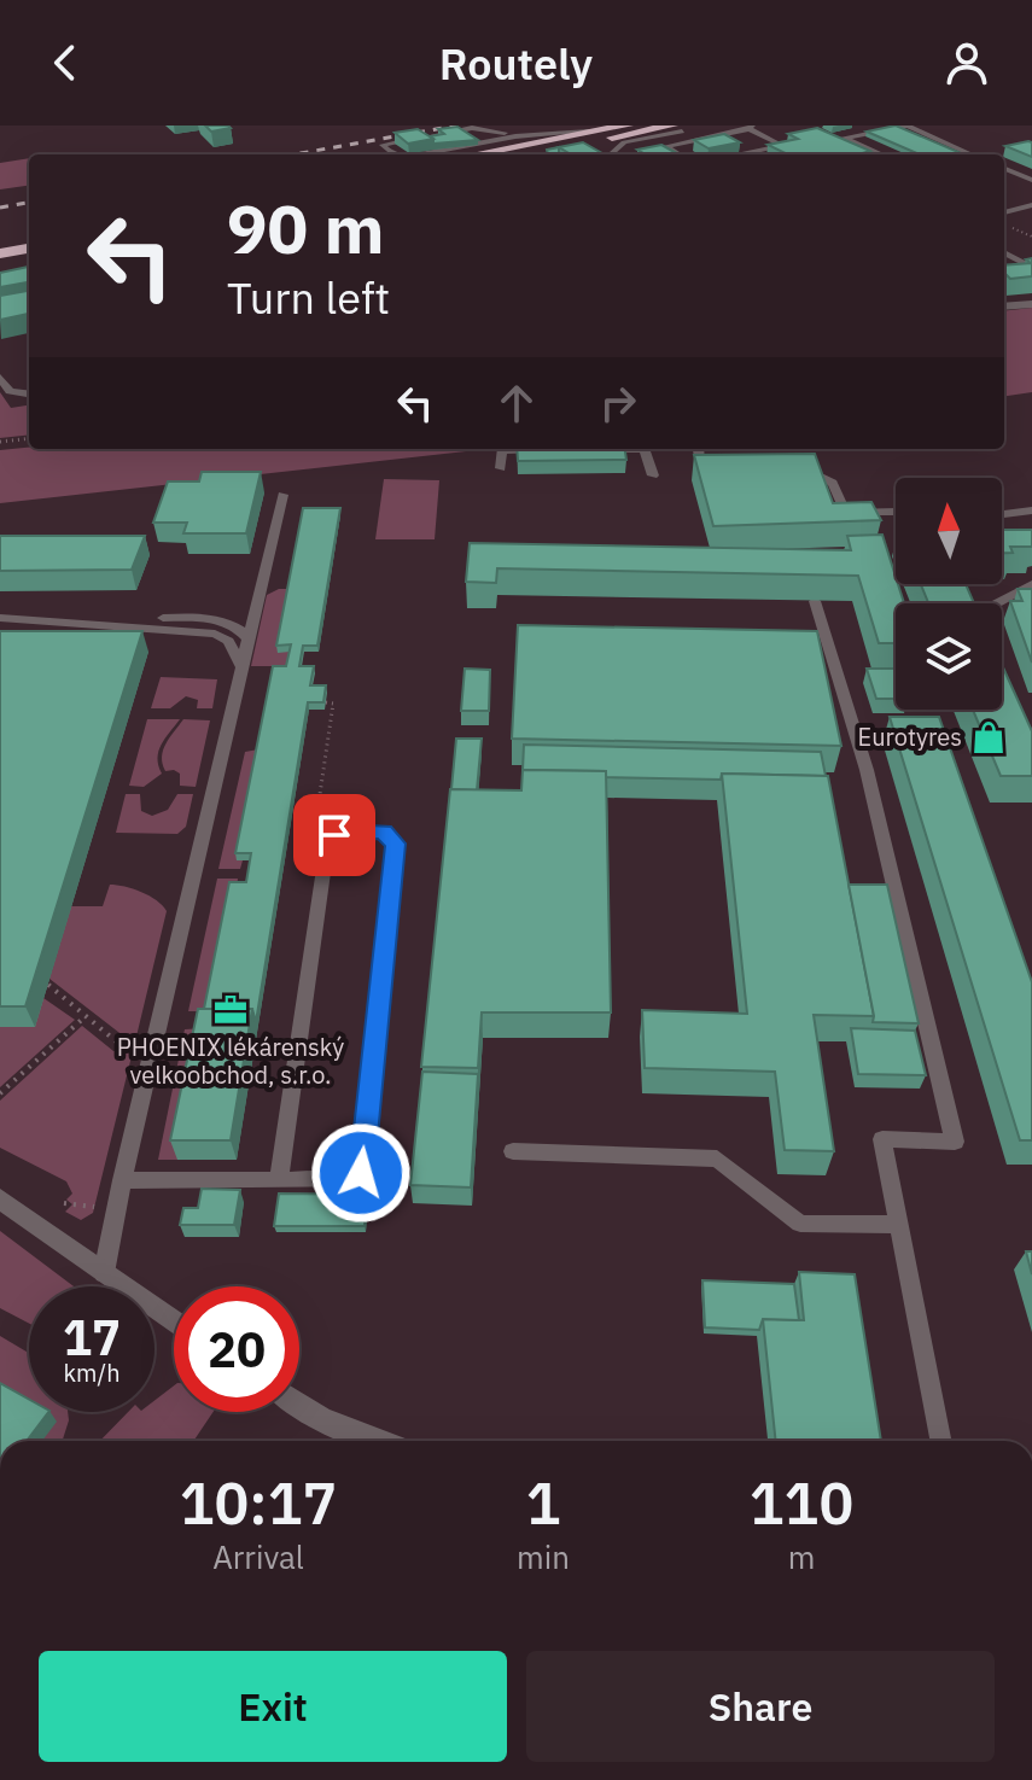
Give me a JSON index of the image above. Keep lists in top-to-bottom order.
{
  "places": {
    "shop": ["Eurotyres"],
    "office": ["PHOENIX lékárenský velkoobchod, s.r.o."]
  },
  "north": "top",
  "page": {
    "header": "Routely",
    "turn": ["90 m", "Turn left"],
    "speed": "17 km/h",
    "limit": "20",
    "eta": [
      "10:17",
      "Arrival",
      "1",
      "min",
      "110",
      "m"
    ],
    "buttons": ["Exit", "Share"]
  }
}
